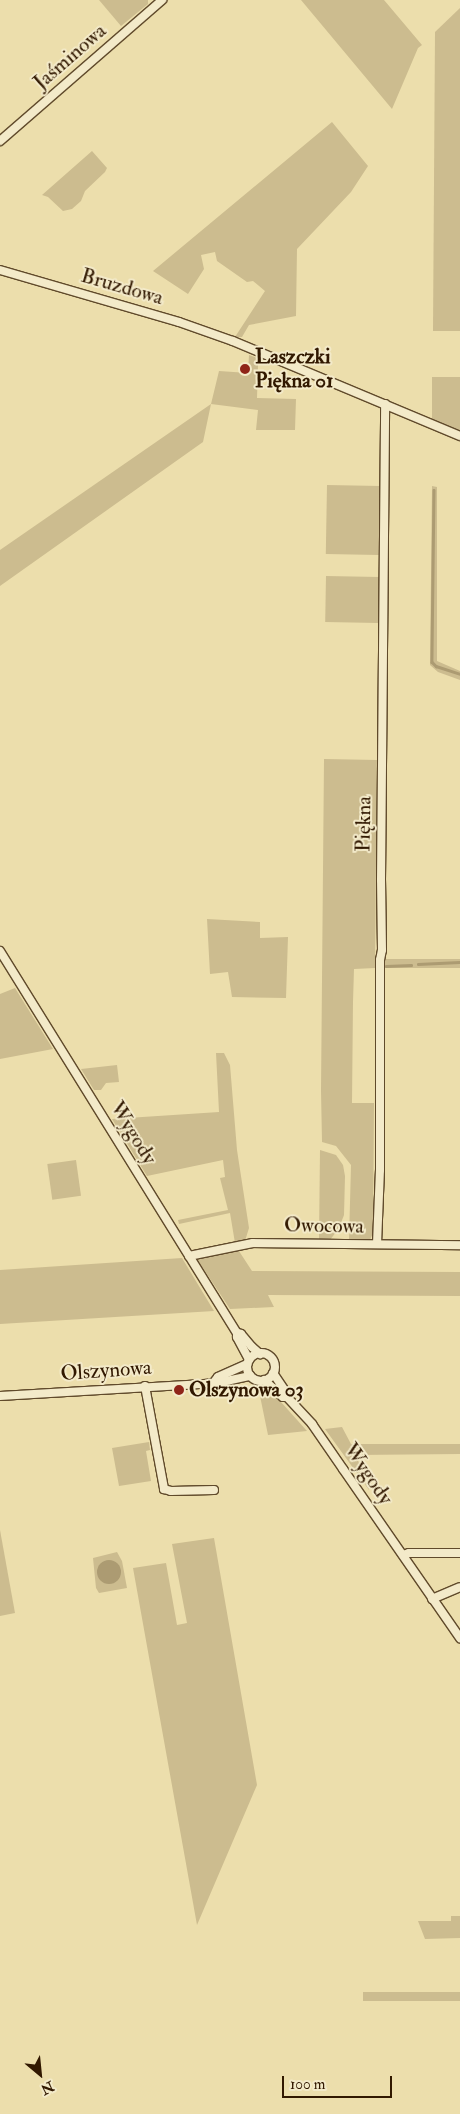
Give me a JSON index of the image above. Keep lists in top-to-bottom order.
{
  "streets": {
    "street": [
      "Jaśminowa",
      "Bruzdowa",
      "Piękna",
      "Wygody",
      "Owocowa",
      "Olszynowa"
    ]
  },
  "crossings": [
    ["Bruzdowa", "Piękna"],
    ["Piękna", "Owocowa"],
    ["Wygody", "Owocowa"],
    ["Wygody", "Olszynowa"]
  ],
  "places": ["Laszczki Piękna 01", "Olszynowa 03"],
  "scale_bar": "100 m",
  "north": "bottom right"
}
